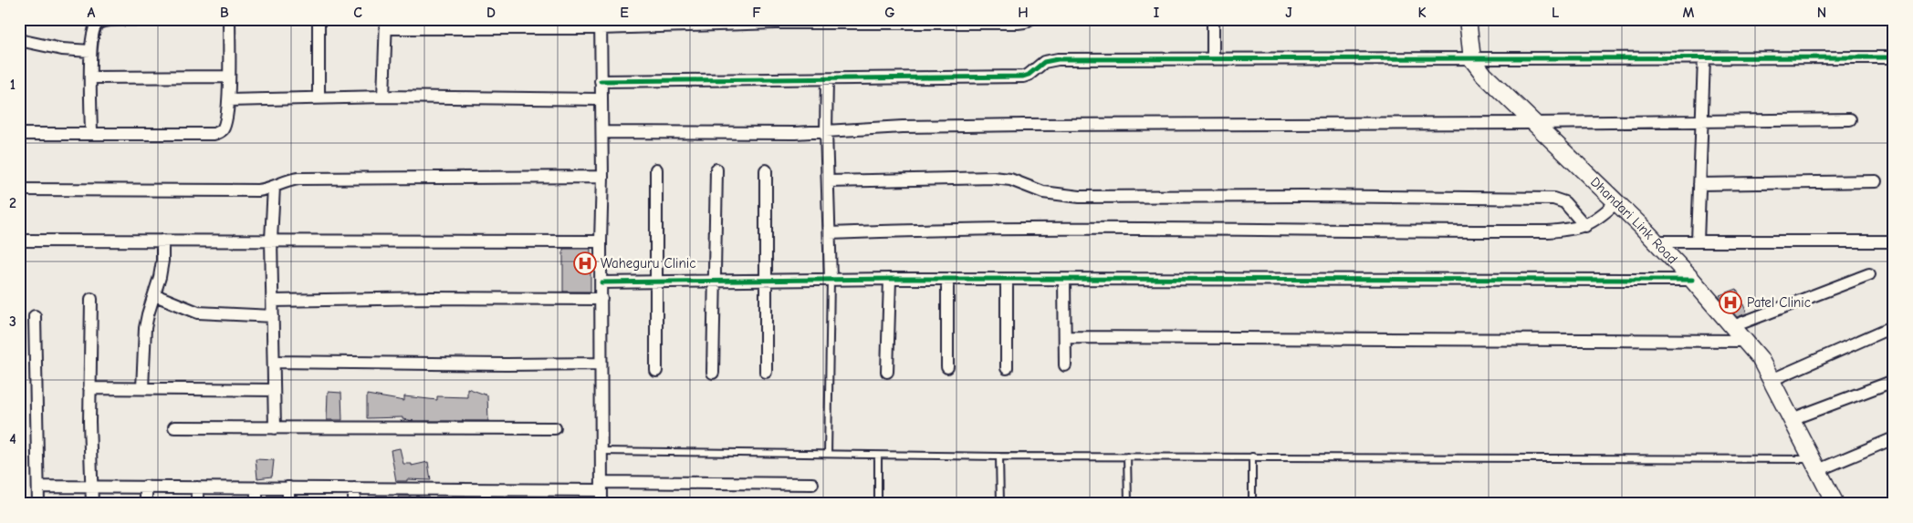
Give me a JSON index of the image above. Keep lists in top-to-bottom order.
{
  "streets": {
    "street": ["Dhandari Link Road"]
  },
  "places": {
    "hospital": ["Waheguru Clinic", "Patel Clinic"]
  },
  "grid": {
    "columns": [
      "A",
      "B",
      "C",
      "D",
      "E",
      "F",
      "G",
      "H",
      "I",
      "J",
      "K",
      "L",
      "M",
      "N"
    ],
    "rows": [
      "1",
      "2",
      "3",
      "4"
    ]
  }
}
